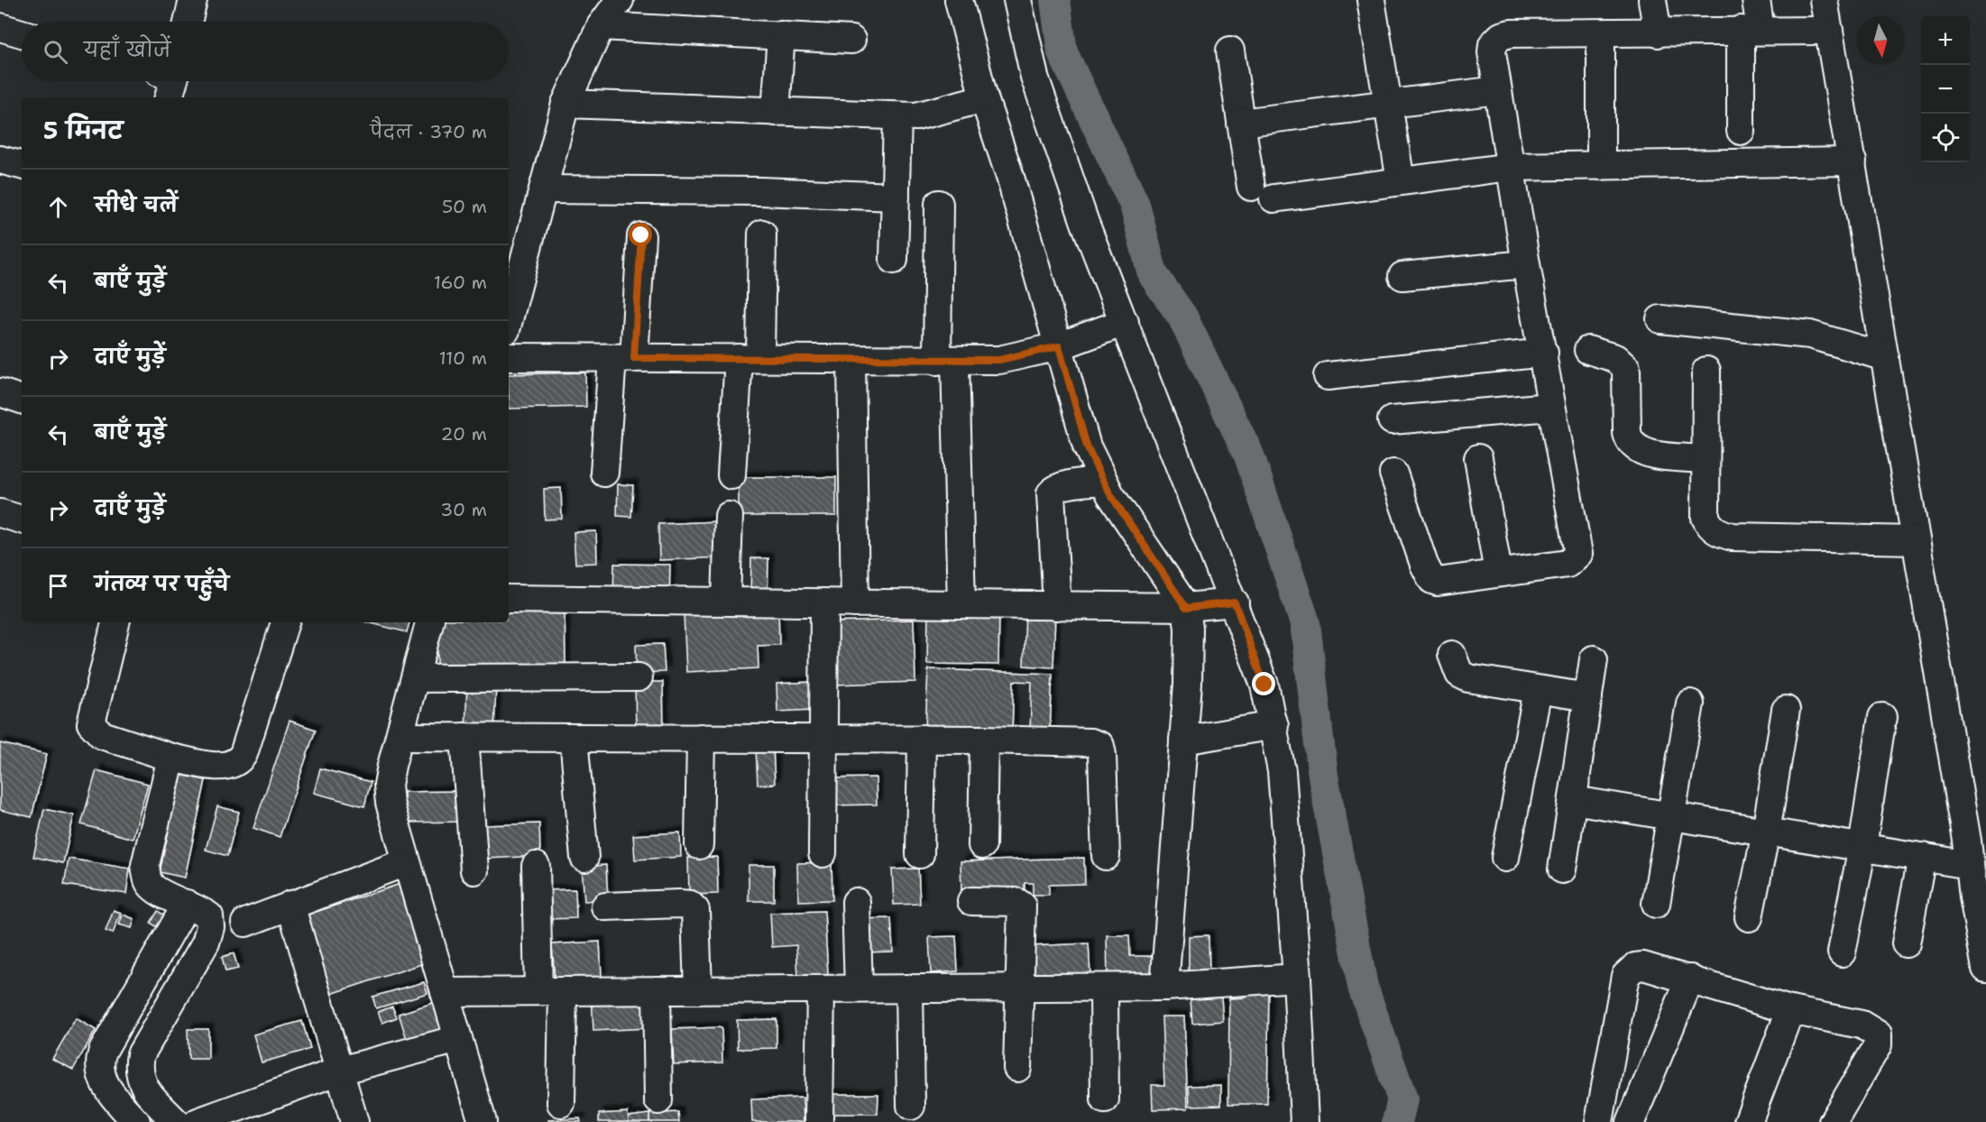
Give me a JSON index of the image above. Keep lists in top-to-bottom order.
{
  "north": "bottom",
  "page": {
    "map_buttons": ["+", "−"],
    "search": "यहाँ खोजें",
    "heading": ["5 मिनट", "पैदल · 370 m"],
    "list": [
      ["सीधे चलें", "50 m"],
      ["बाएँ मुड़ें", "160 m"],
      ["दाएँ मुड़ें", "110 m"],
      ["बाएँ मुड़ें", "20 m"],
      ["दाएँ मुड़ें", "30 m"],
      "गंतव्य पर पहुँचे"
    ]
  }
}
